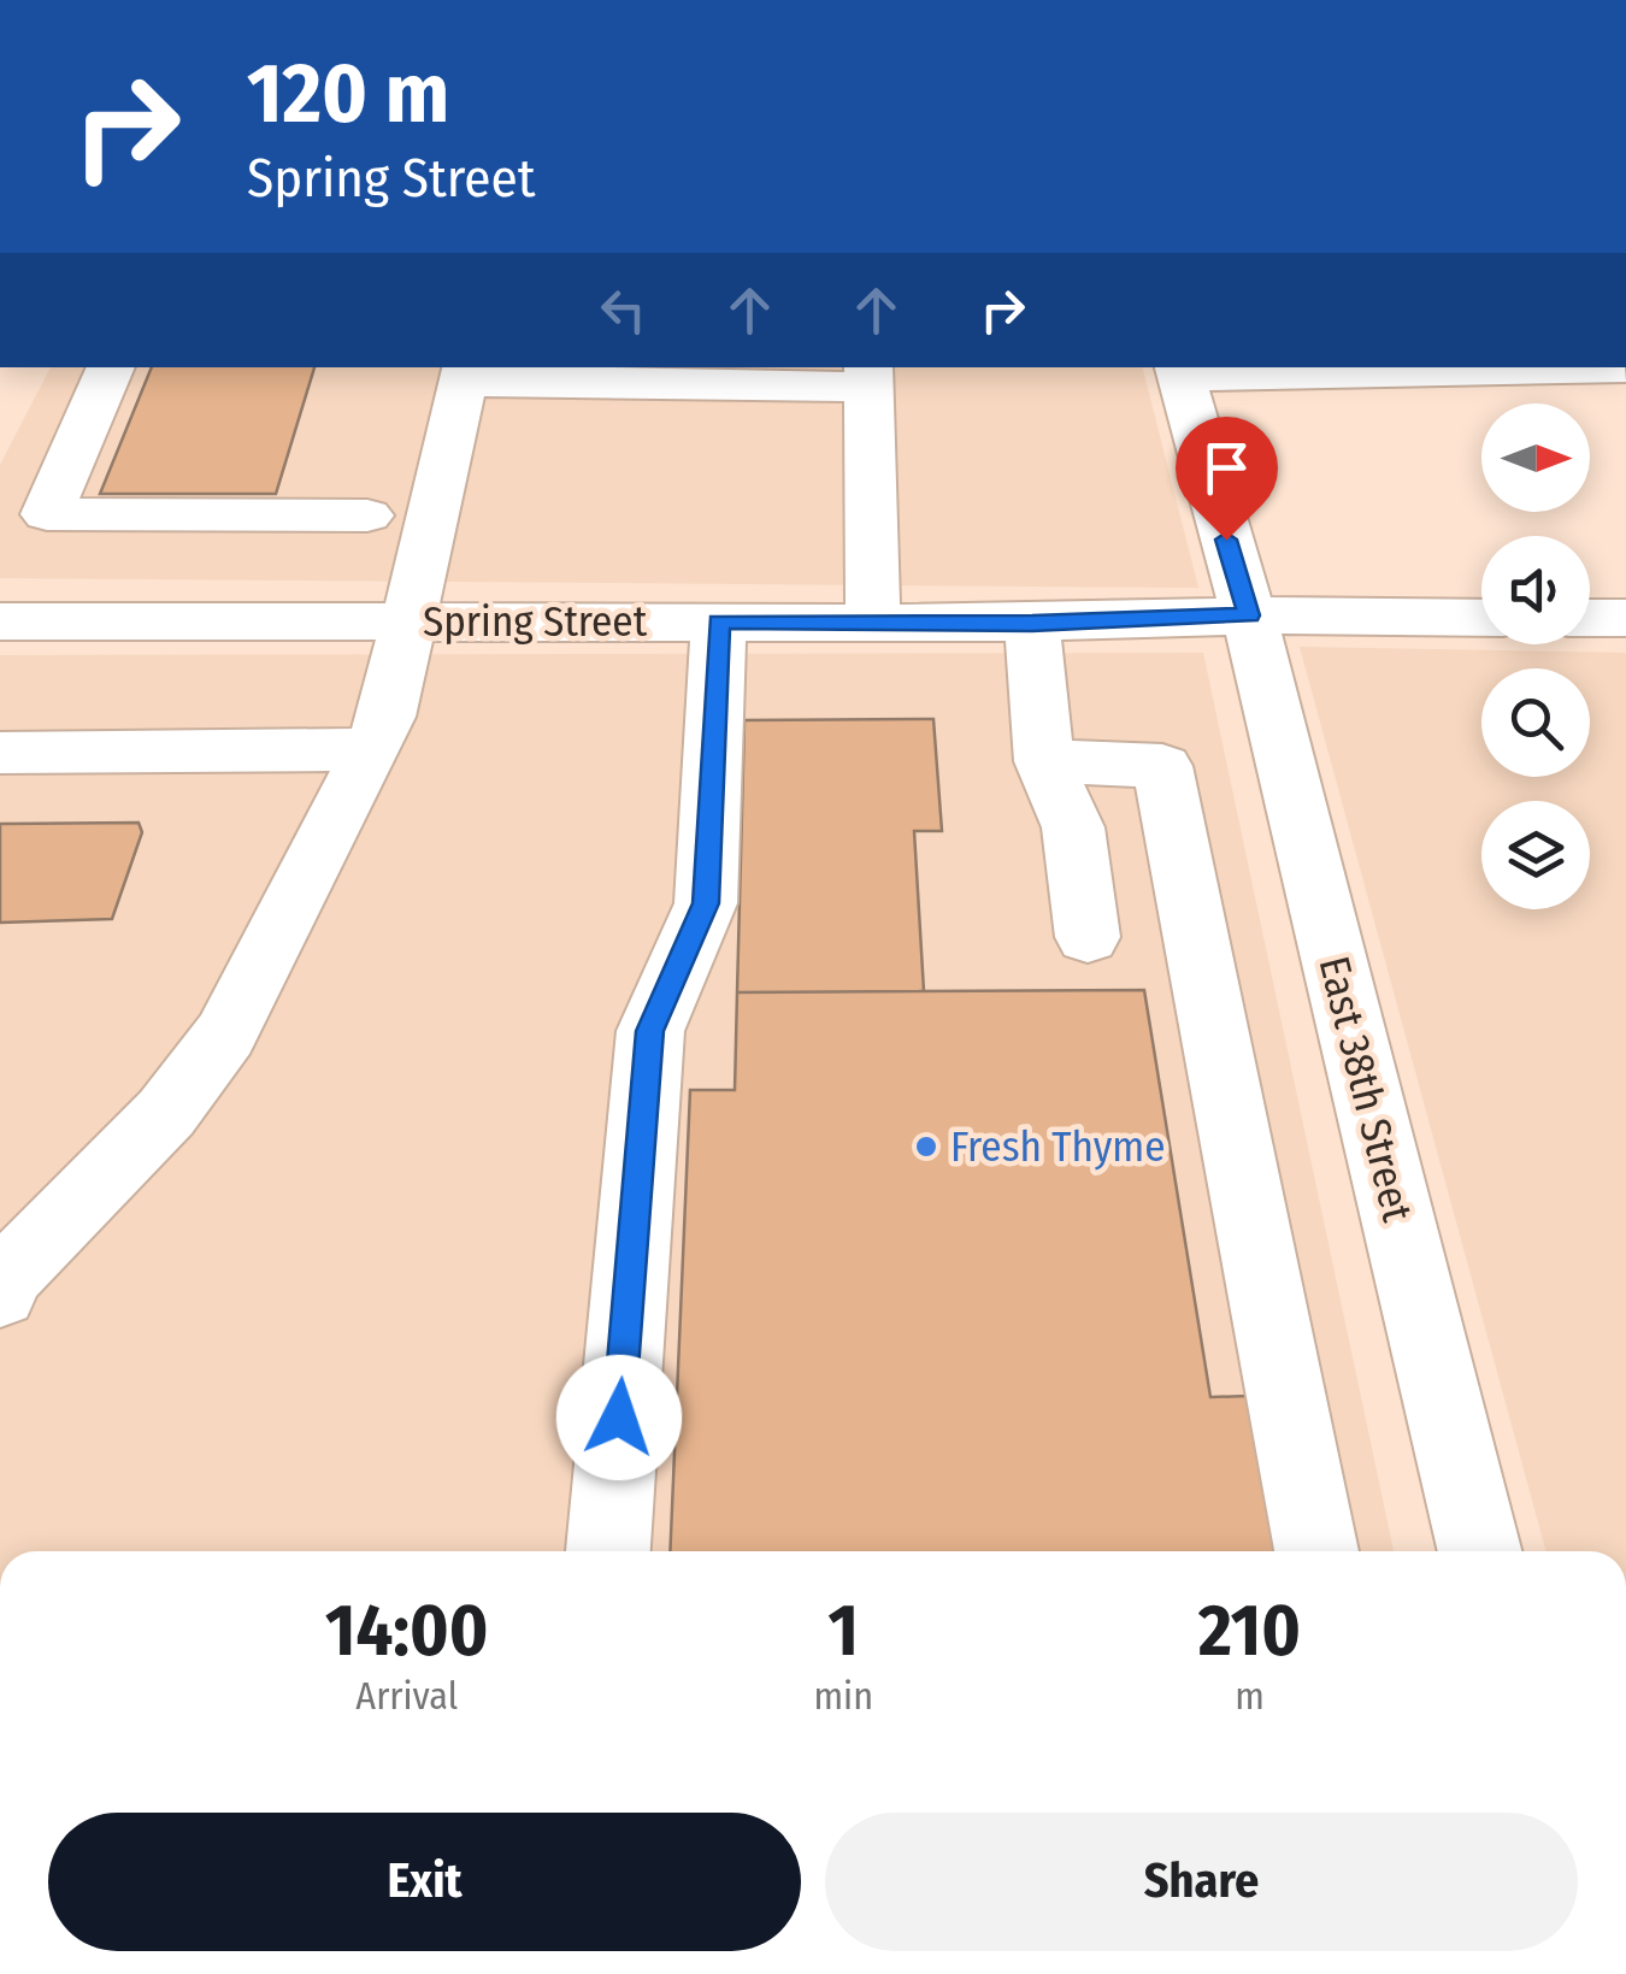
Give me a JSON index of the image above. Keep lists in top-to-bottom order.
{
  "streets": {
    "street": ["Spring Street", "East 38th Street"]
  },
  "crossings": [
    ["Spring Street", "East 38th Street"]
  ],
  "places": ["Fresh Thyme"],
  "north": "right",
  "page": {
    "turn": ["120 m", "Spring Street"],
    "eta": [
      "14:00",
      "Arrival",
      "1",
      "min",
      "210",
      "m"
    ],
    "buttons": ["Exit", "Share"]
  }
}
